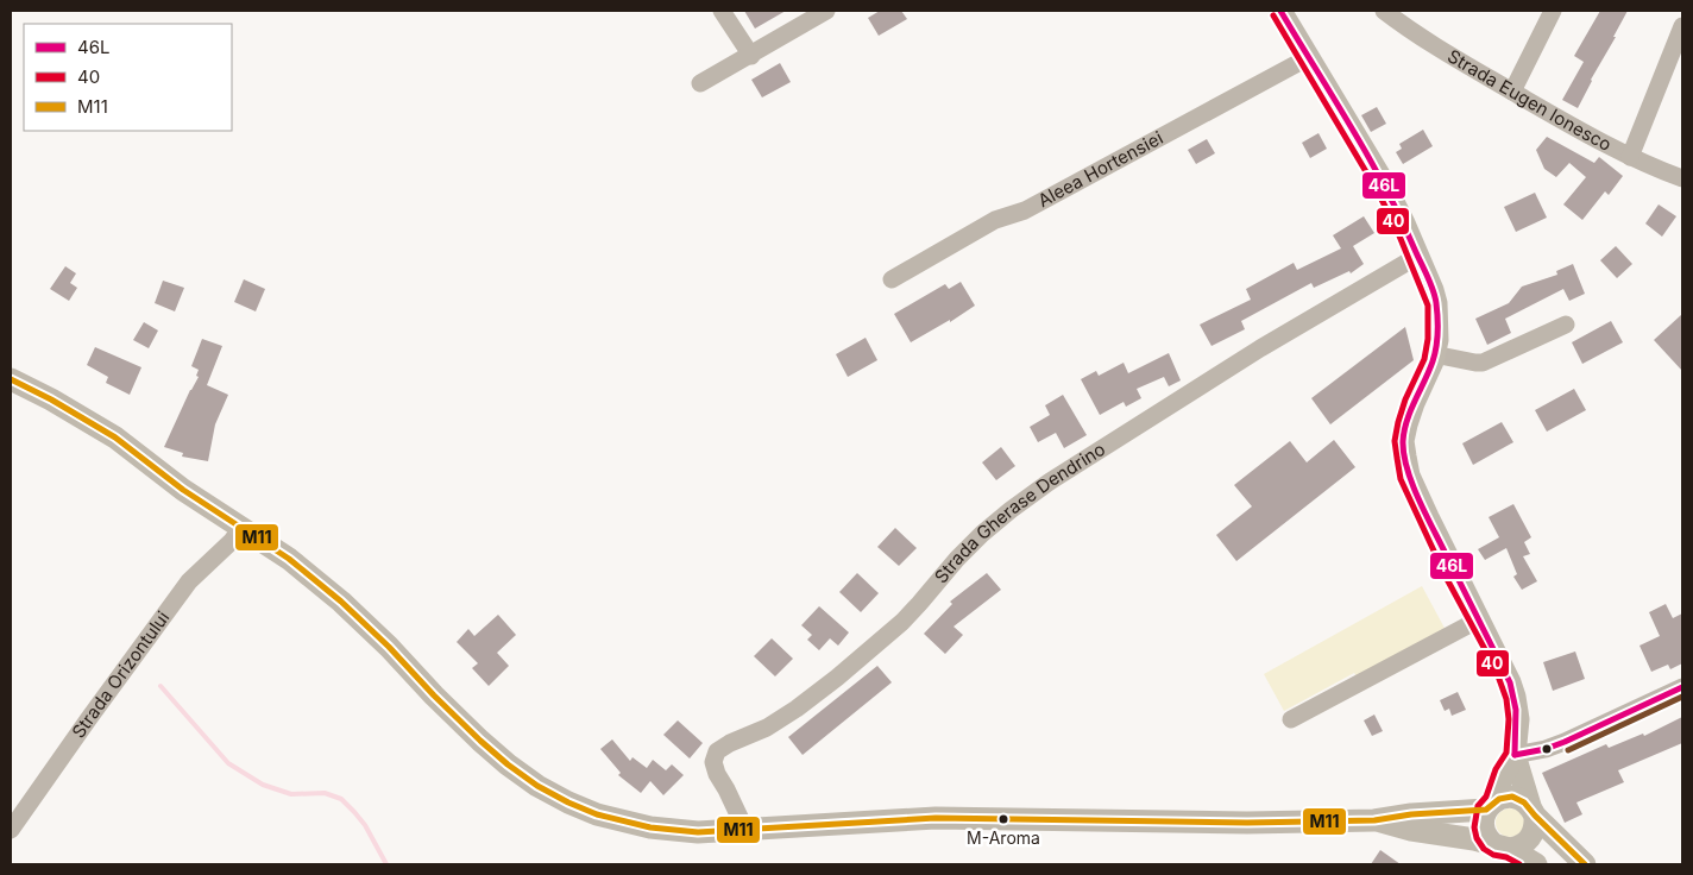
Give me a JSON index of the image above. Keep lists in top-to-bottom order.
{
  "streets": {
    "street": [
      "Strada Eugen Ionesco",
      "Aleea Hortensiei",
      "Strada Gherase Dendrino",
      "Strada Orizontului"
    ]
  },
  "places": ["M-Aroma"],
  "lines": ["transit line 46L", "transit line 40", "transit line M11"],
  "legend": ["46L", "40", "M11"]
}
